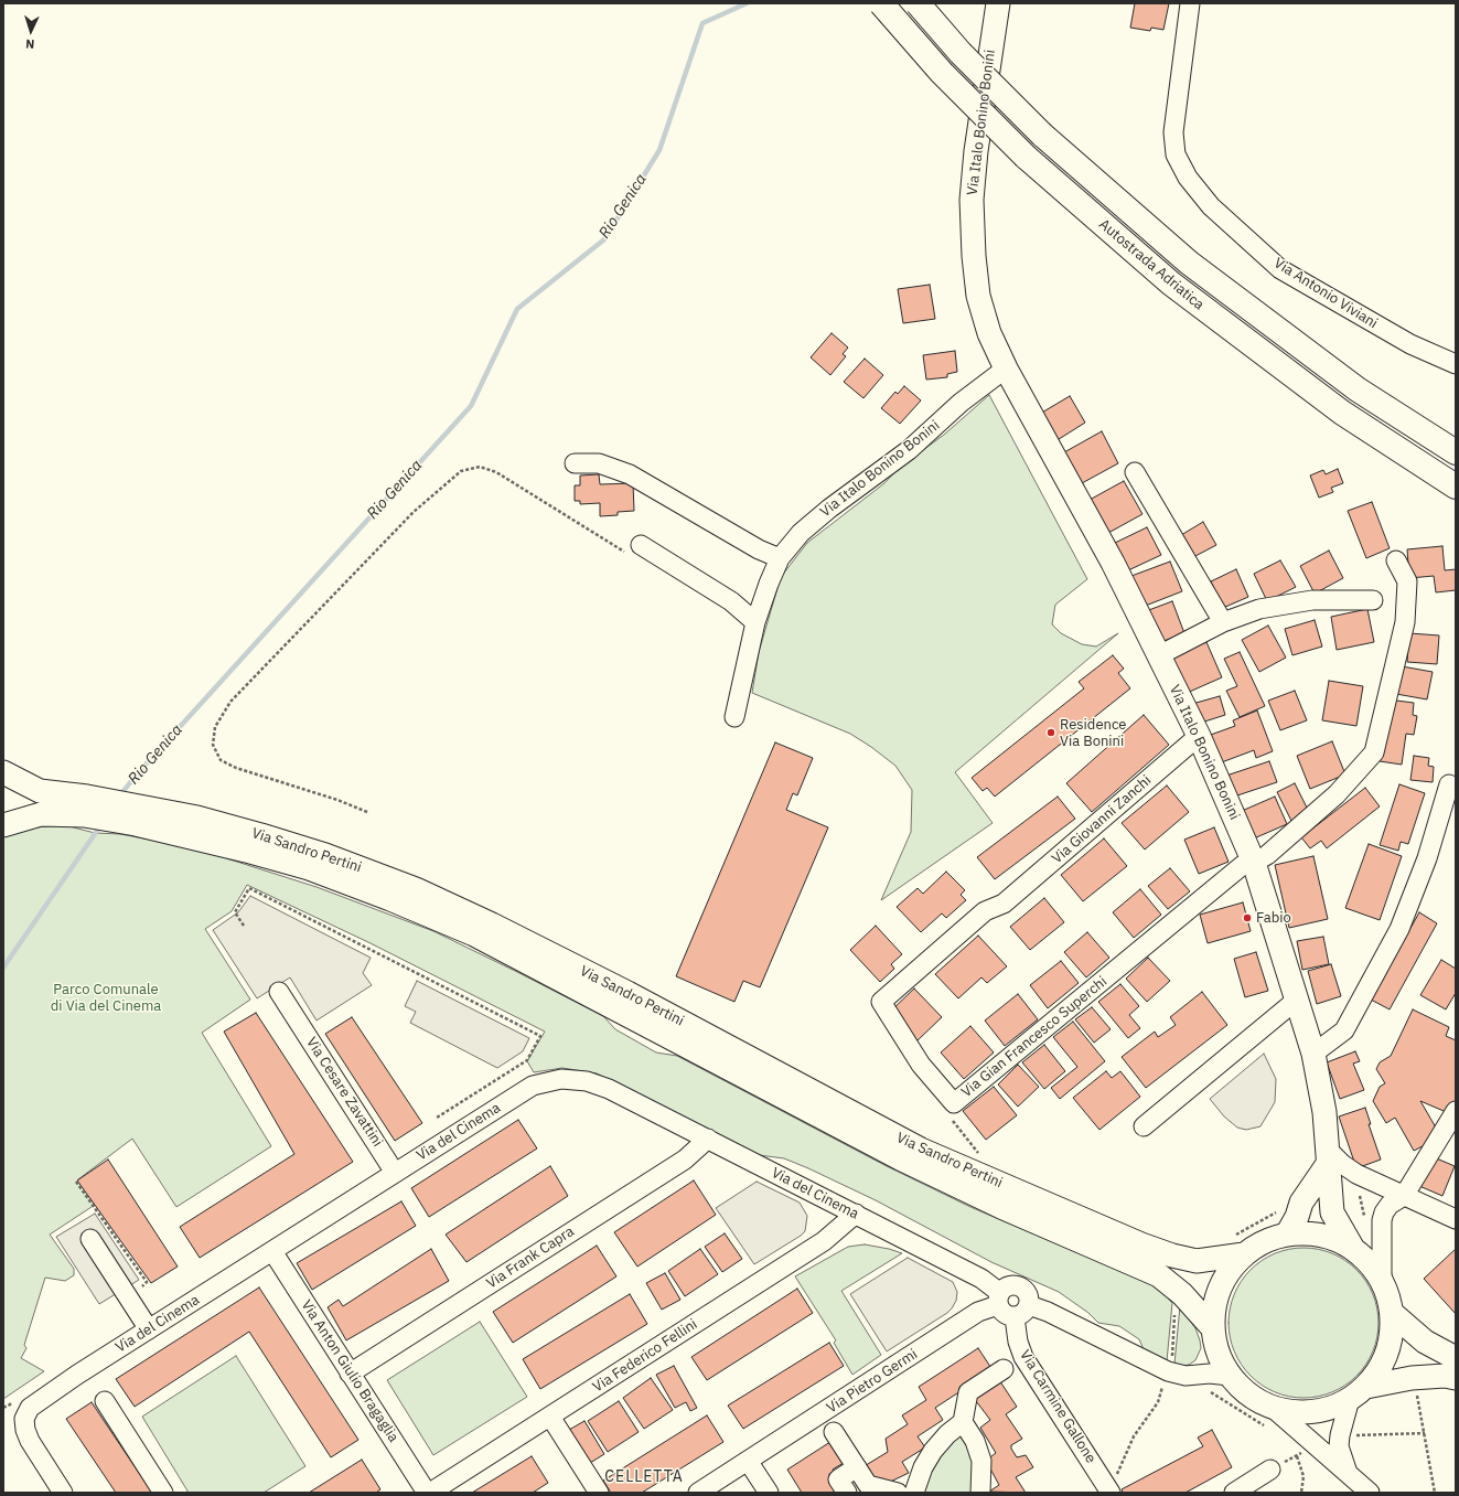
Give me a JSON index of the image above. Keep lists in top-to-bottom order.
{
  "streets": {
    "highway": ["Autostrada Adriatica"],
    "main road": ["Via Italo Bonino Bonini", "Via Sandro Pertini"],
    "street": [
      "Via Antonio Viviani",
      "Via Giovanni Zanchi",
      "Via Gian Francesco Superchi",
      "Via Cesare Zavattini",
      "Via del Cinema",
      "Via Frank Capra",
      "Via Federico Fellini",
      "Via Anton Giulio Bragaglia",
      "Via Pietro Germi",
      "Via Carmine Gallone"
    ]
  },
  "crossings": [
    ["Via Italo Bonino Bonini", "Via Giovanni Zanchi"],
    ["Via Italo Bonino Bonini", "Via Gian Francesco Superchi"],
    ["Via Giovanni Zanchi", "Via Gian Francesco Superchi"],
    ["Via Cesare Zavattini", "Via del Cinema"],
    ["Via del Cinema", "Via Frank Capra"],
    ["Via del Cinema", "Via Federico Fellini"],
    ["Via del Cinema", "Via Anton Giulio Bragaglia"],
    ["Via del Cinema", "Via Pietro Germi"],
    ["Via del Cinema", "Via Carmine Gallone"],
    ["Via Frank Capra", "Via Anton Giulio Bragaglia"],
    ["Via Pietro Germi", "Via Carmine Gallone"]
  ],
  "districts": ["CELLETTA"],
  "water": ["Rio Genica"],
  "parks": ["Parco Comunale di Via del Cinema"],
  "places": ["Residence Via Bonini", "Fabio"],
  "north": "bottom"
}
